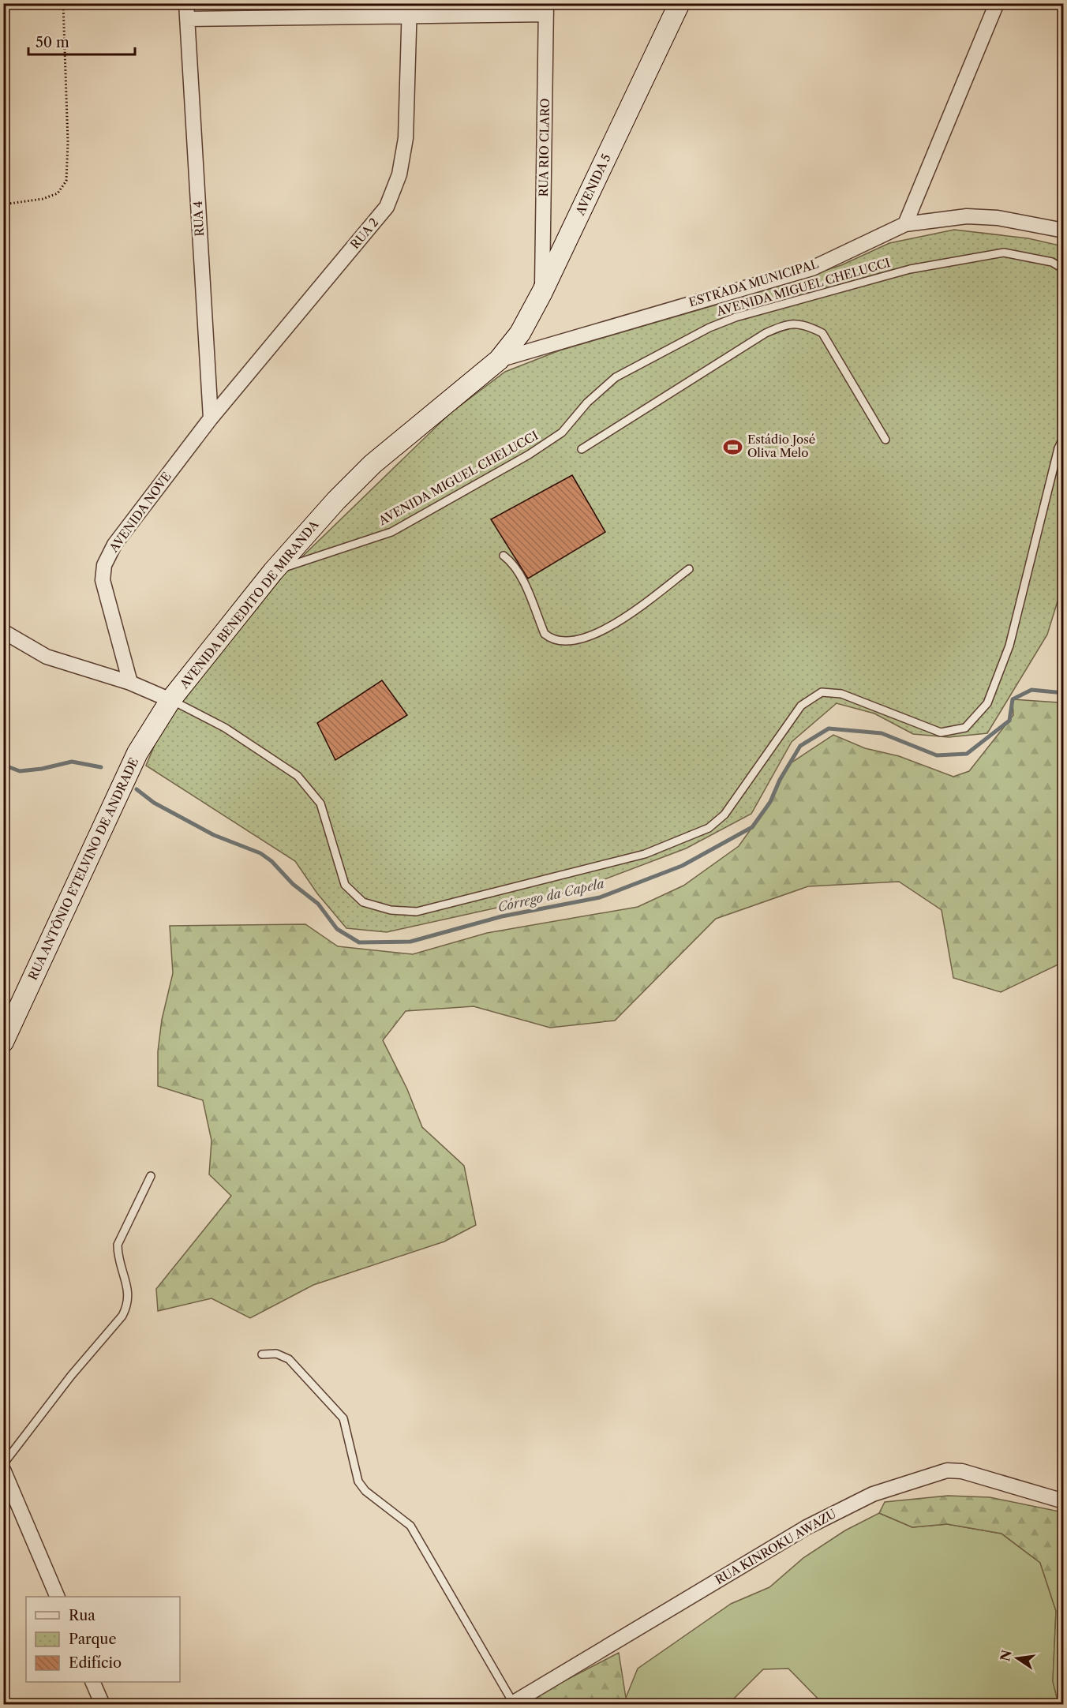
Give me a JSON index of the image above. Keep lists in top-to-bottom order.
{
  "streets": {
    "street": [
      "RUA RIO CLARO",
      "AVENIDA 5",
      "RUA 4",
      "RUA 2",
      "ESTRADA MUNICIPAL",
      "AVENIDA NOVE",
      "AVENIDA BENEDITO DE MIRANDA",
      "RUA ANTÔNIO ETELVINO DE ANDRADE",
      "RUA KINROKU AWAZU"
    ],
    "lane": ["AVENIDA MIGUEL CHELUCCI"]
  },
  "crossings": [
    ["RUA RIO CLARO", "AVENIDA 5"],
    ["AVENIDA 5", "ESTRADA MUNICIPAL"],
    ["AVENIDA 5", "AVENIDA BENEDITO DE MIRANDA"],
    ["RUA 4", "RUA 2"],
    ["RUA 4", "AVENIDA NOVE"],
    ["RUA 2", "AVENIDA NOVE"],
    ["ESTRADA MUNICIPAL", "AVENIDA BENEDITO DE MIRANDA"],
    ["AVENIDA MIGUEL CHELUCCI", "AVENIDA BENEDITO DE MIRANDA"],
    ["AVENIDA BENEDITO DE MIRANDA", "RUA ANTÔNIO ETELVINO DE ANDRADE"]
  ],
  "water": ["Córrego da Capela"],
  "places": {
    "sports": ["Estádio José Oliva Melo"]
  },
  "legend": ["Rua", "Parque", "Edifício"],
  "scale_bar": "50 m",
  "north": "left"
}
